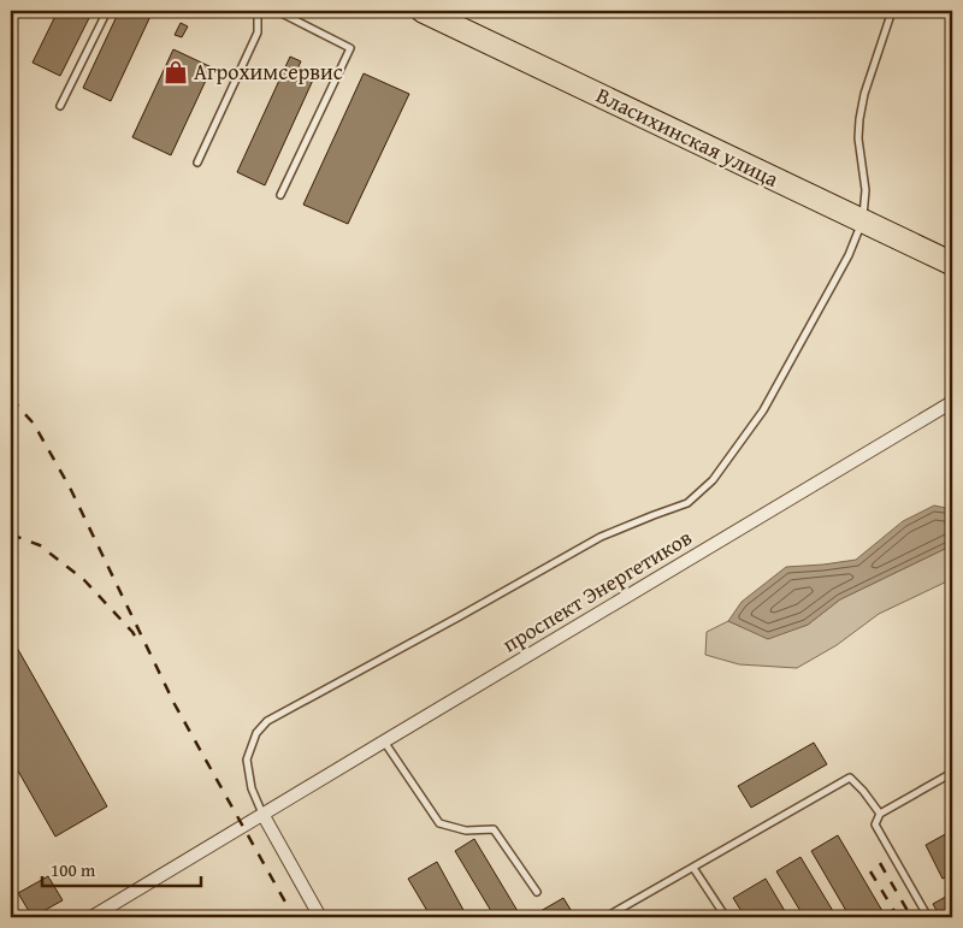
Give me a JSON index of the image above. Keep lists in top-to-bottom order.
{
  "streets": {
    "highway": ["Власихинская улица"],
    "street": ["проспект Энергетиков"]
  },
  "places": {
    "shop": ["Агрохимсервис"]
  },
  "scale_bar": "100 m"
}
